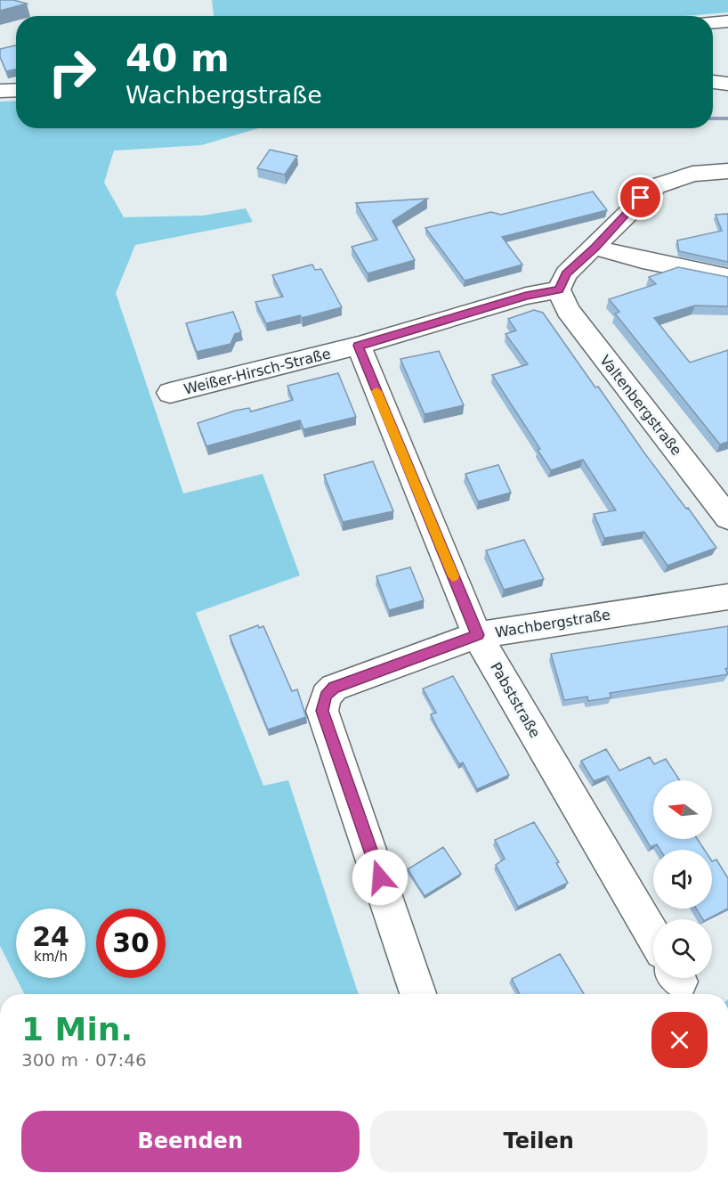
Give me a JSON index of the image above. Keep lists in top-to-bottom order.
{
  "streets": {
    "street": [
      "Weißer-Hirsch-Straße",
      "Valtenbergstraße",
      "Wachbergstraße",
      "Pabststraße"
    ]
  },
  "crossings": [
    ["Weißer-Hirsch-Straße", "Valtenbergstraße"],
    ["Weißer-Hirsch-Straße", "Pabststraße"],
    ["Wachbergstraße", "Pabststraße"]
  ],
  "north": "left",
  "page": {
    "turn": ["40 m", "Wachbergstraße"],
    "speed": "24 km/h",
    "limit": "30",
    "heading": ["1 Min.", "300 m · 07:46"],
    "buttons": ["Beenden", "Teilen"]
  }
}
